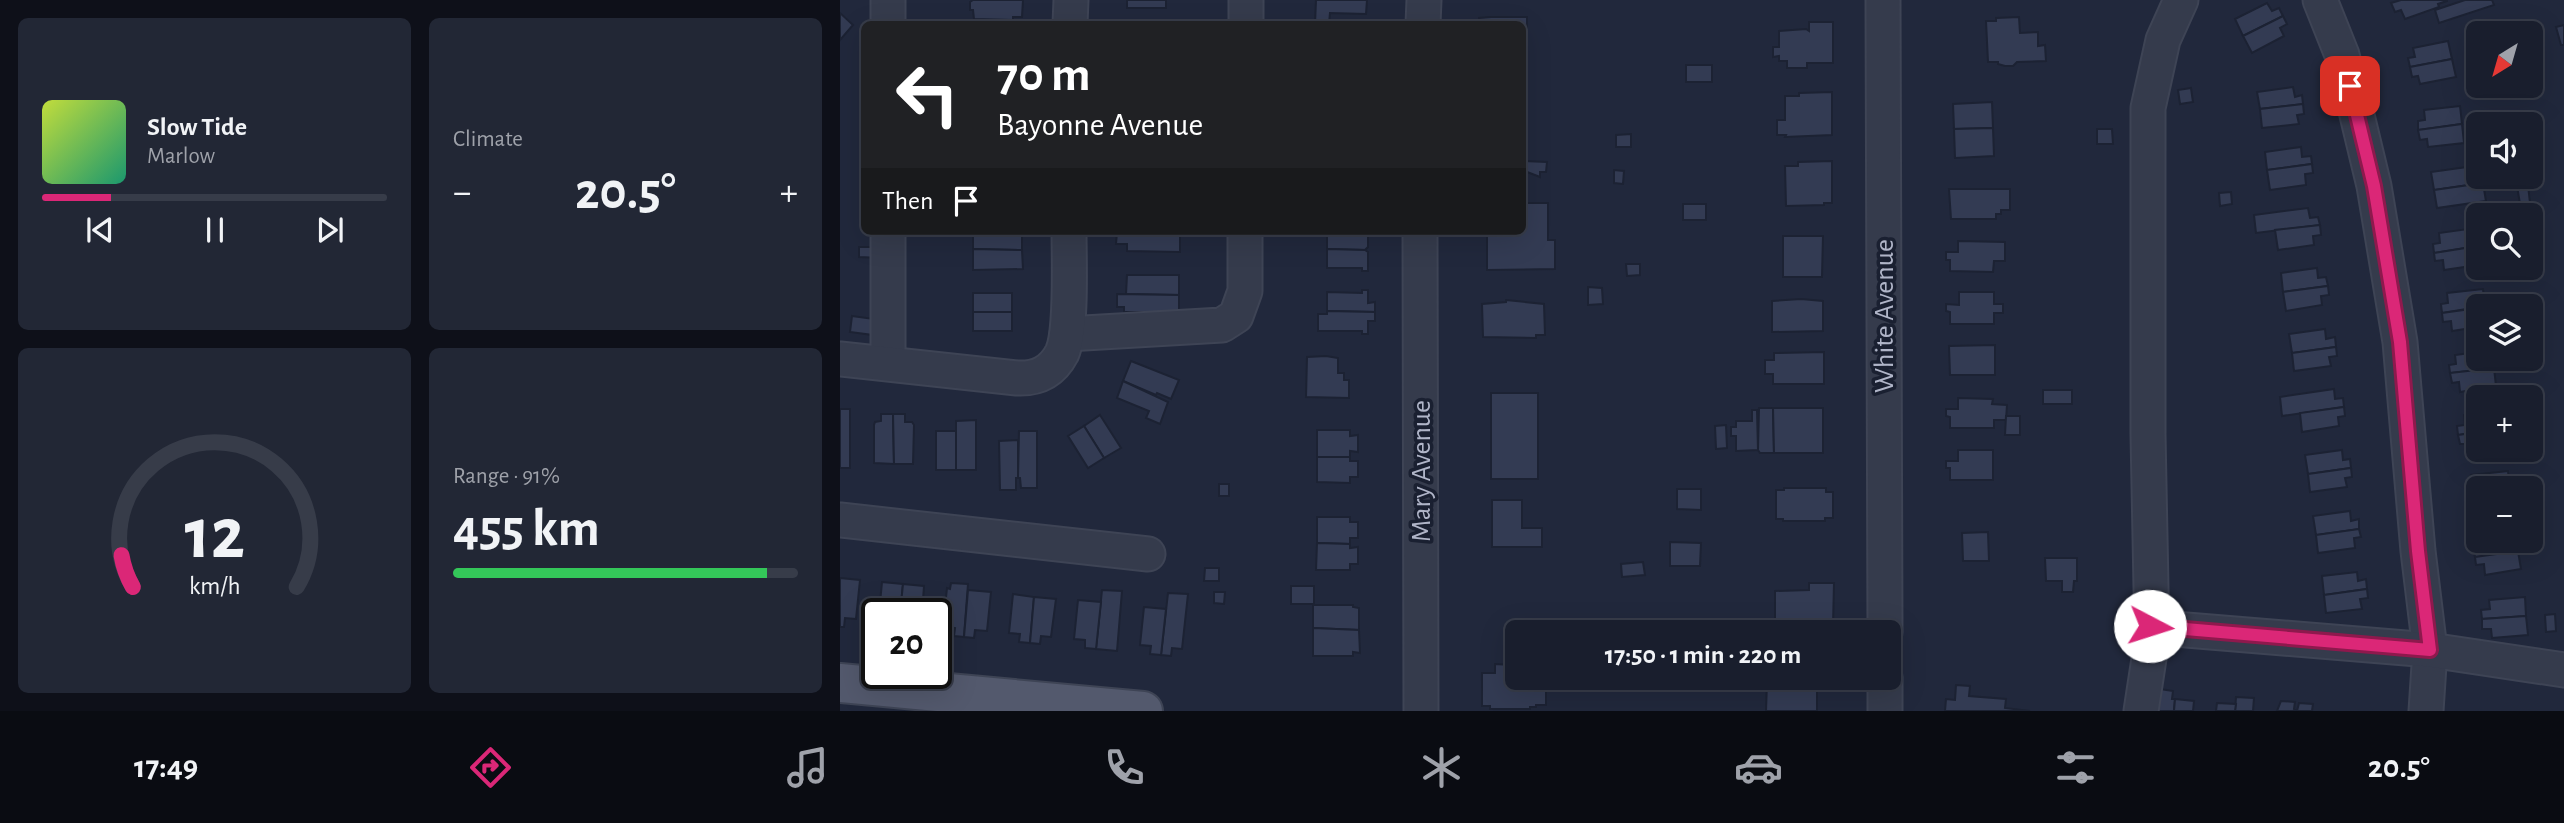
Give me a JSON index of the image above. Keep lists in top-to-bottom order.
{
  "streets": {
    "street": ["White Avenue", "Mary Avenue"]
  },
  "north": "bottom left",
  "page": {
    "tile": [
      "Climate",
      ["Range · 91%", "455 km"]
    ],
    "map_buttons": ["+", "−"],
    "turn": ["70 m", "Bayonne Avenue"],
    "song": ["Slow Tide", "Marlow"],
    "heat": ["−", "20.5°", "+"],
    "then": "Then",
    "limit": "20",
    "trip": "17:50 · 1 min · 220 m",
    "tabs": ["17:49", "20.5°"],
    "gauge": ["12", "km/h"]
  }
}
